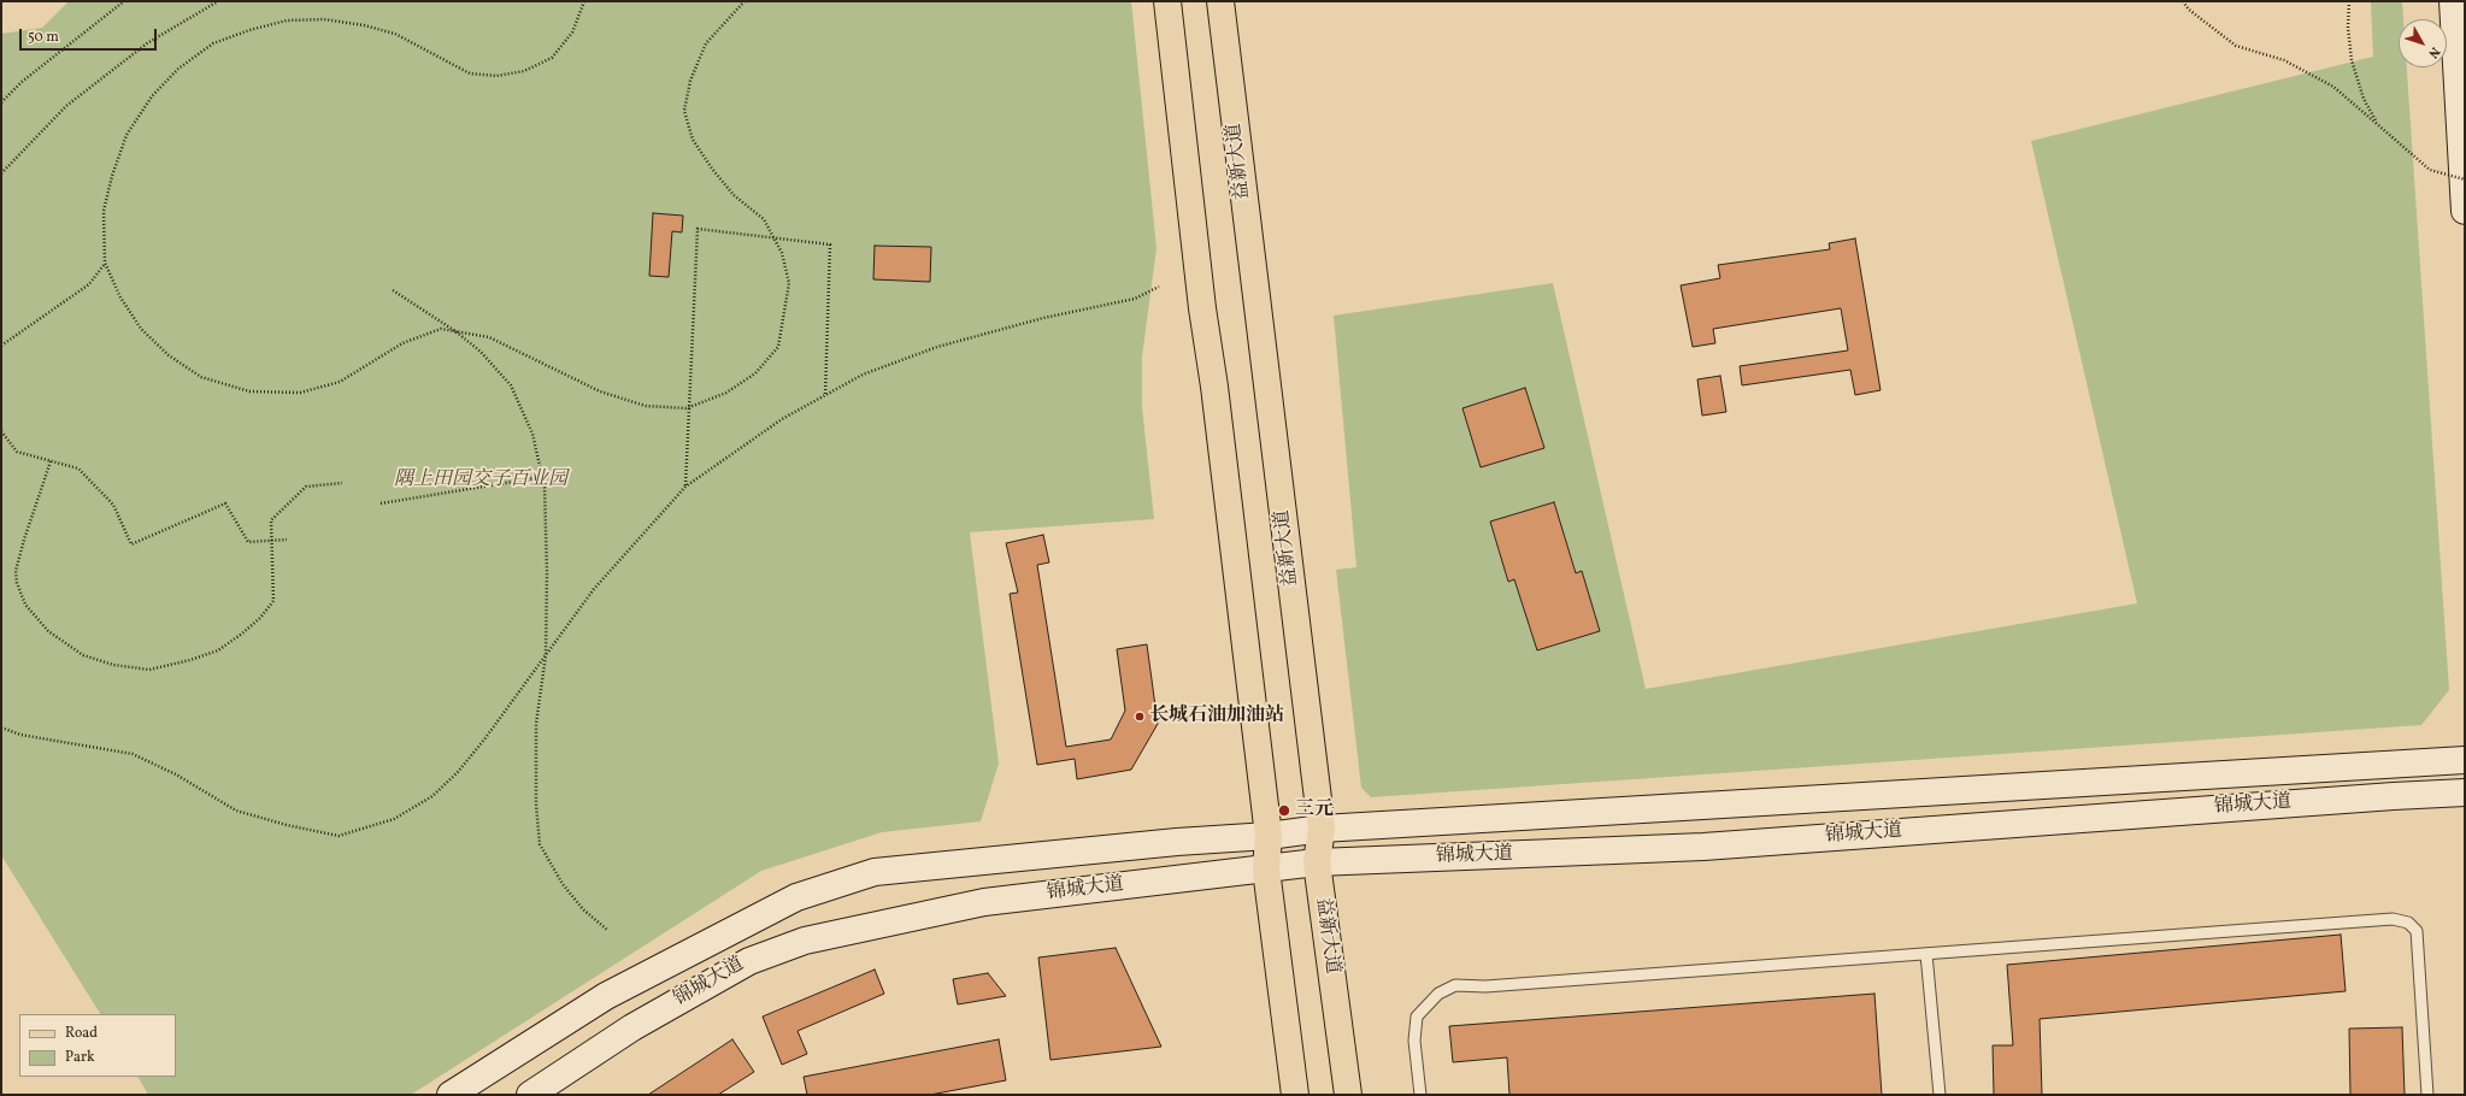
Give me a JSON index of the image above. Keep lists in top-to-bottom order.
{
  "streets": {
    "main road": ["益新大道", "锦城大道"]
  },
  "crossings": [
    ["益新大道", "锦城大道"]
  ],
  "parks": ["隅上田园交子百业园"],
  "places": ["长城石油加油站", "三元"],
  "legend": ["Road", "Park"],
  "scale_bar": "50 m",
  "north": "bottom right"
}
